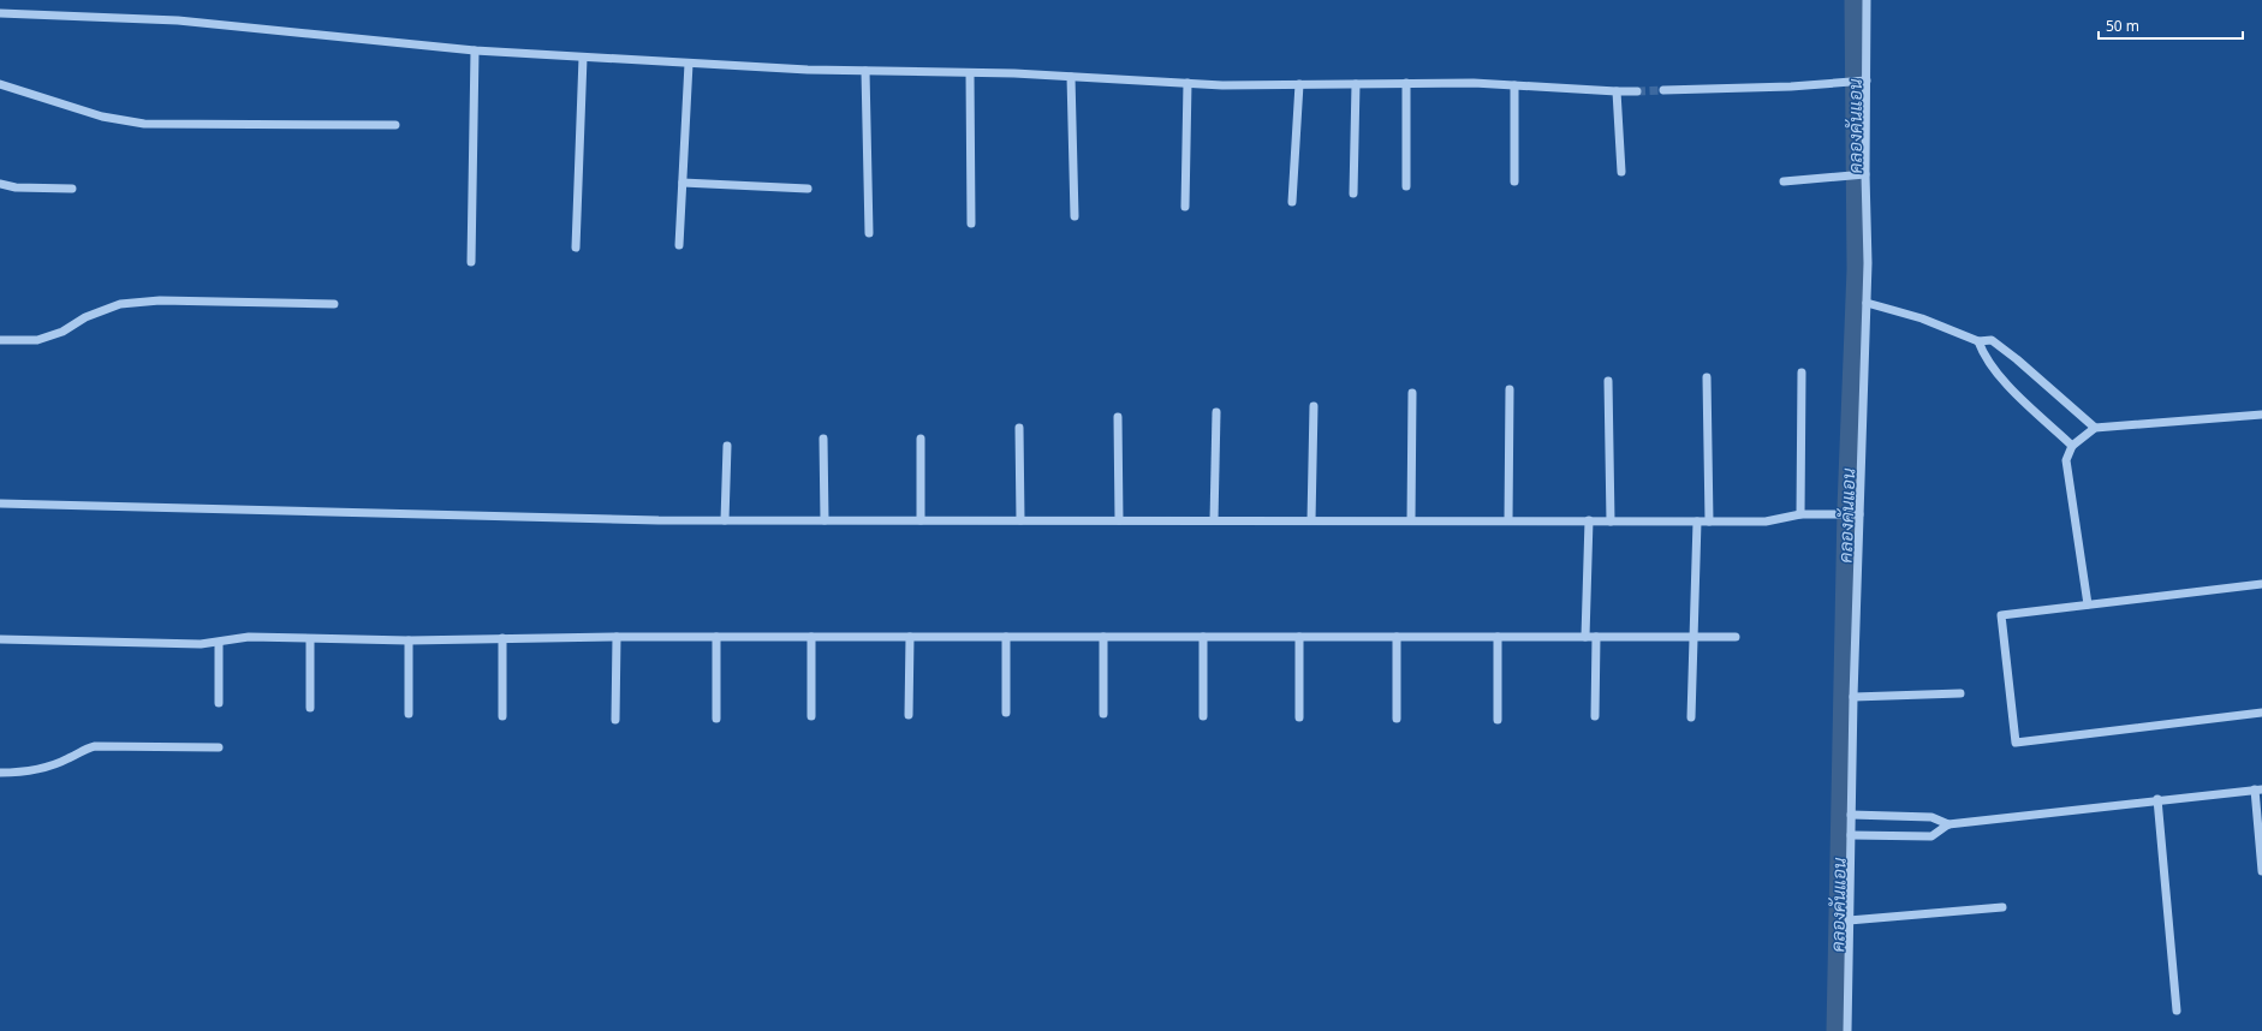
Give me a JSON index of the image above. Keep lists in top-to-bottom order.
{
  "water": ["คลองคันแอน"],
  "scale_bar": "50 m"
}
